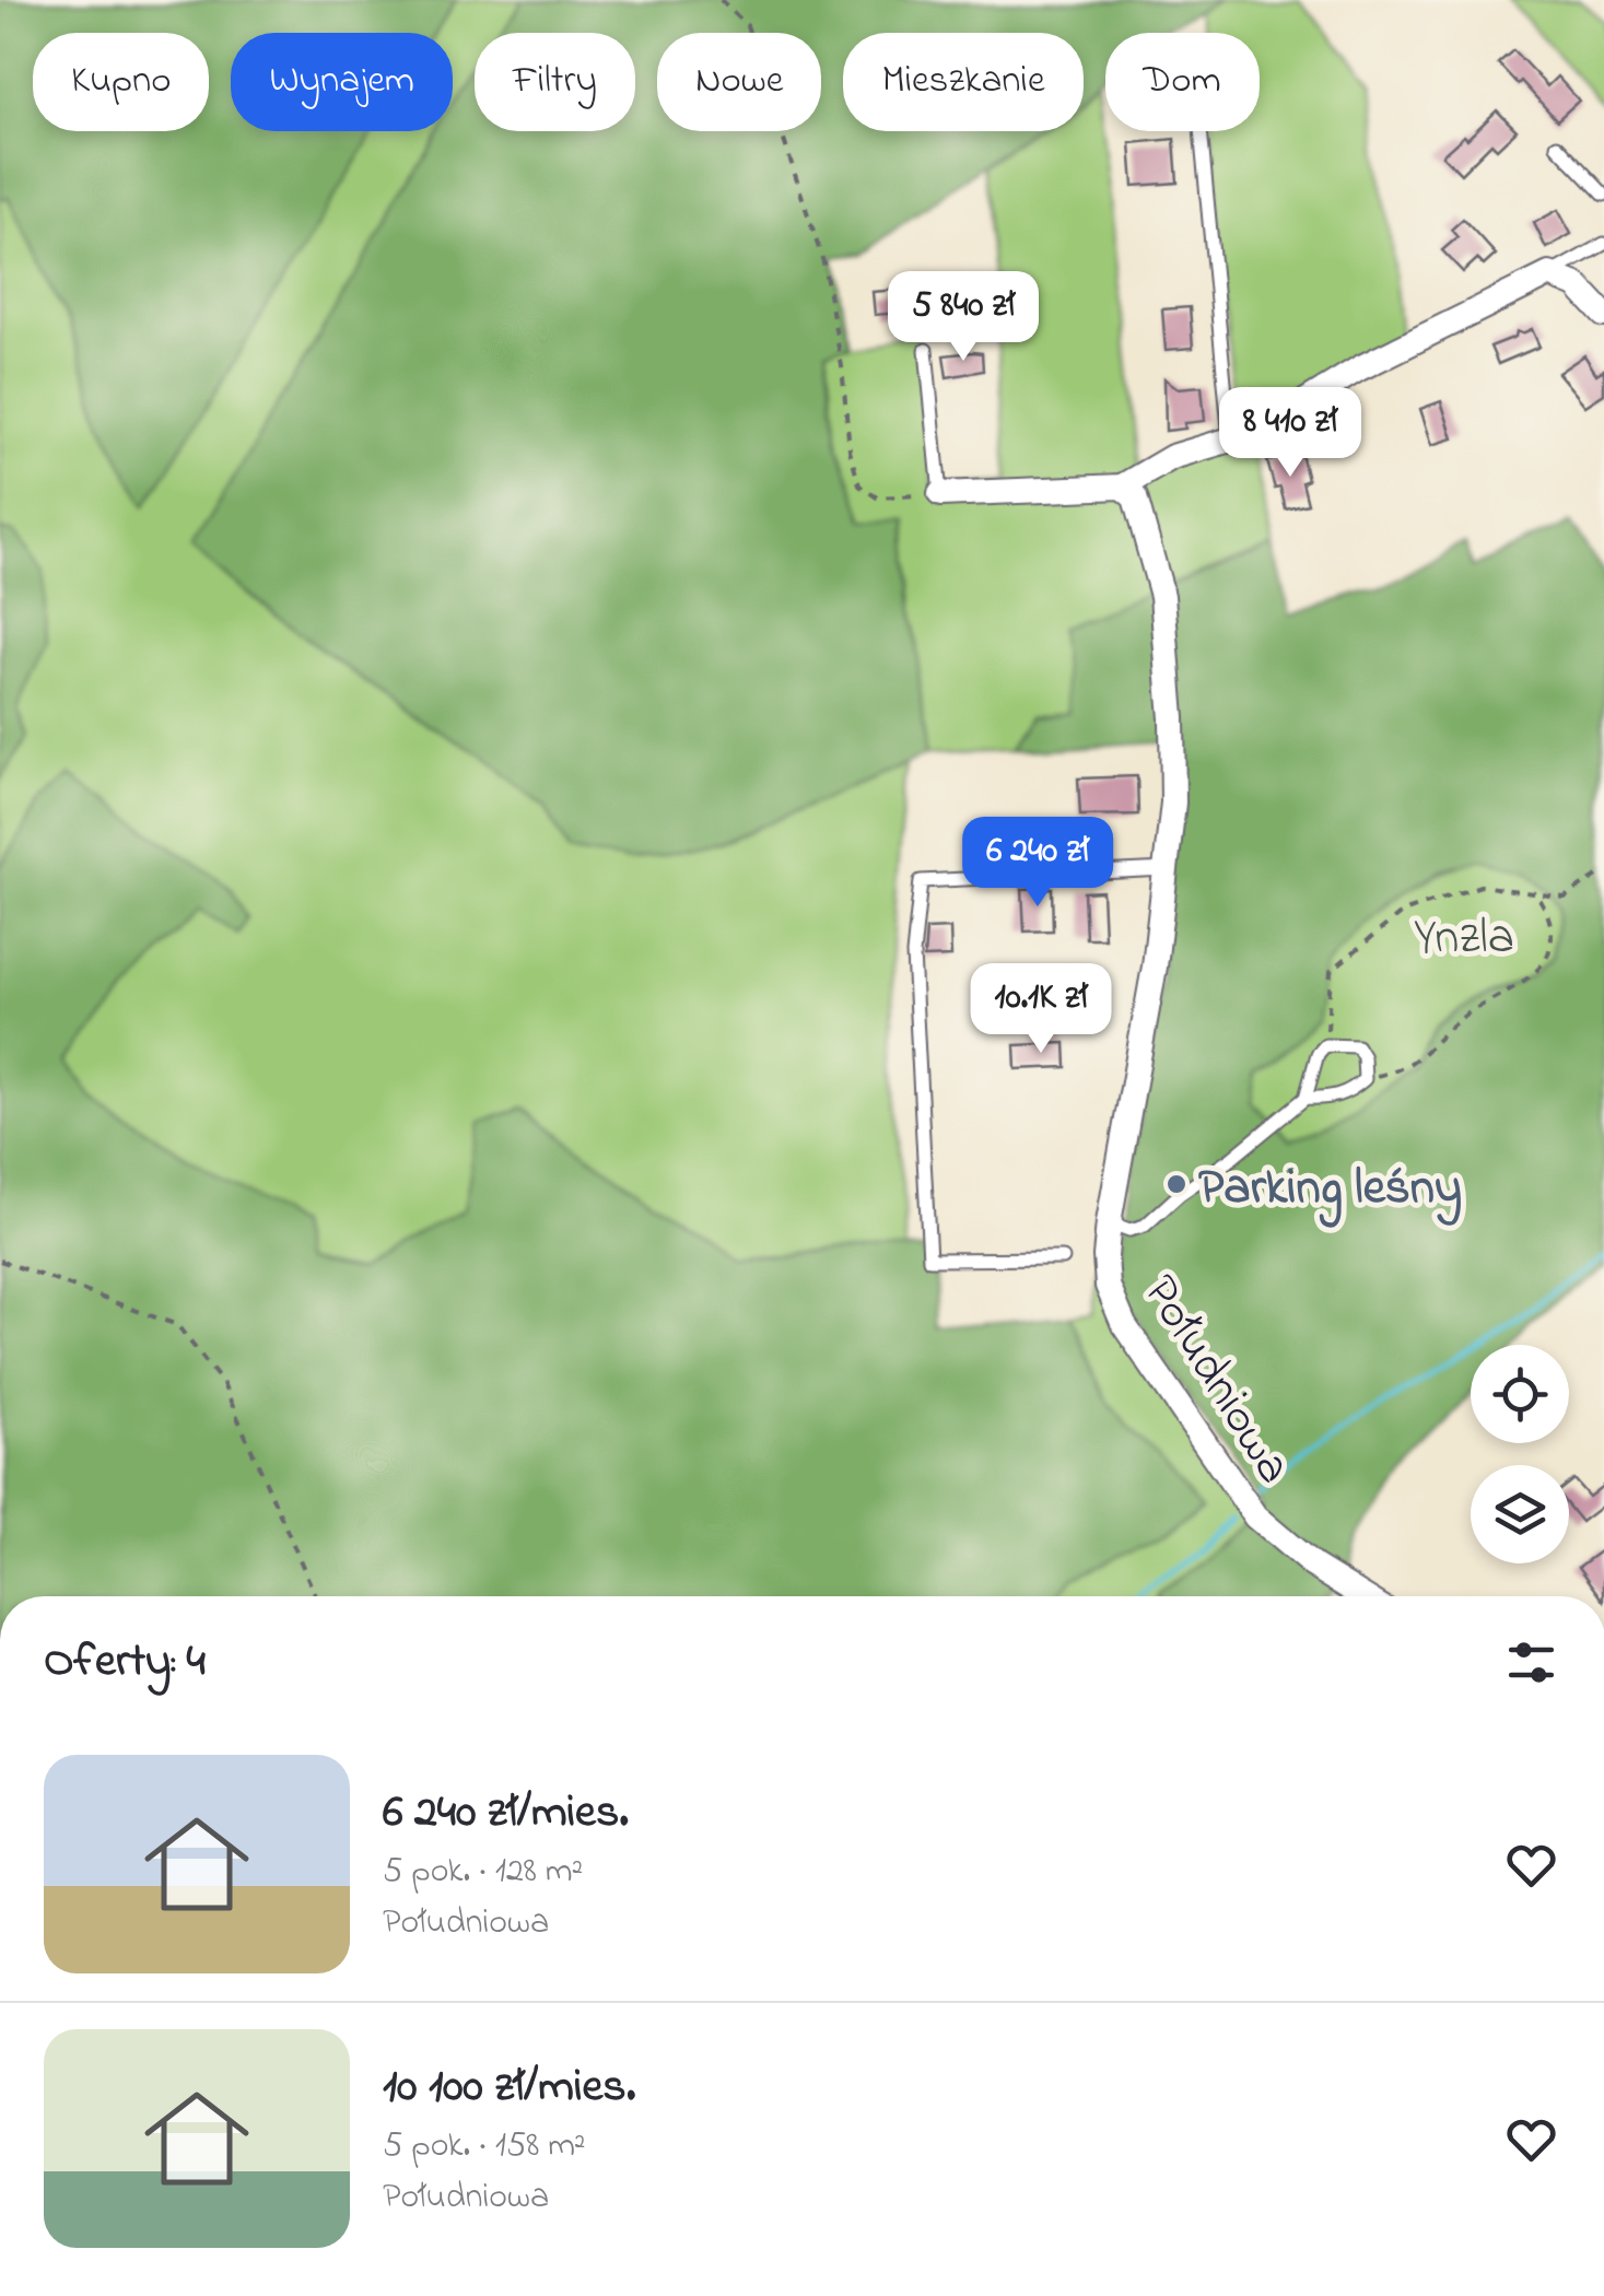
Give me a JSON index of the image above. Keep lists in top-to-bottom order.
{
  "streets": {
    "street": ["Południowa"]
  },
  "parks": ["Ynzla"],
  "places": ["Parking leśny"],
  "page": {
    "chip": [
      "Kupno",
      "Wynajem",
      "Filtry",
      "Nowe",
      "Mieszkanie",
      "Dom"
    ],
    "price": [
      "5 840 zł",
      "8 410 zł",
      "6 240 zł",
      "10.1K zł"
    ],
    "heading": "Oferty: 4",
    "list": [
      {
        "name": "6 240 zł/mies.",
        "note": "5 pok. · 128 m² · Południowa"
      },
      {
        "name": "10 100 zł/mies.",
        "note": "5 pok. · 158 m² · Południowa"
      }
    ]
  }
}
